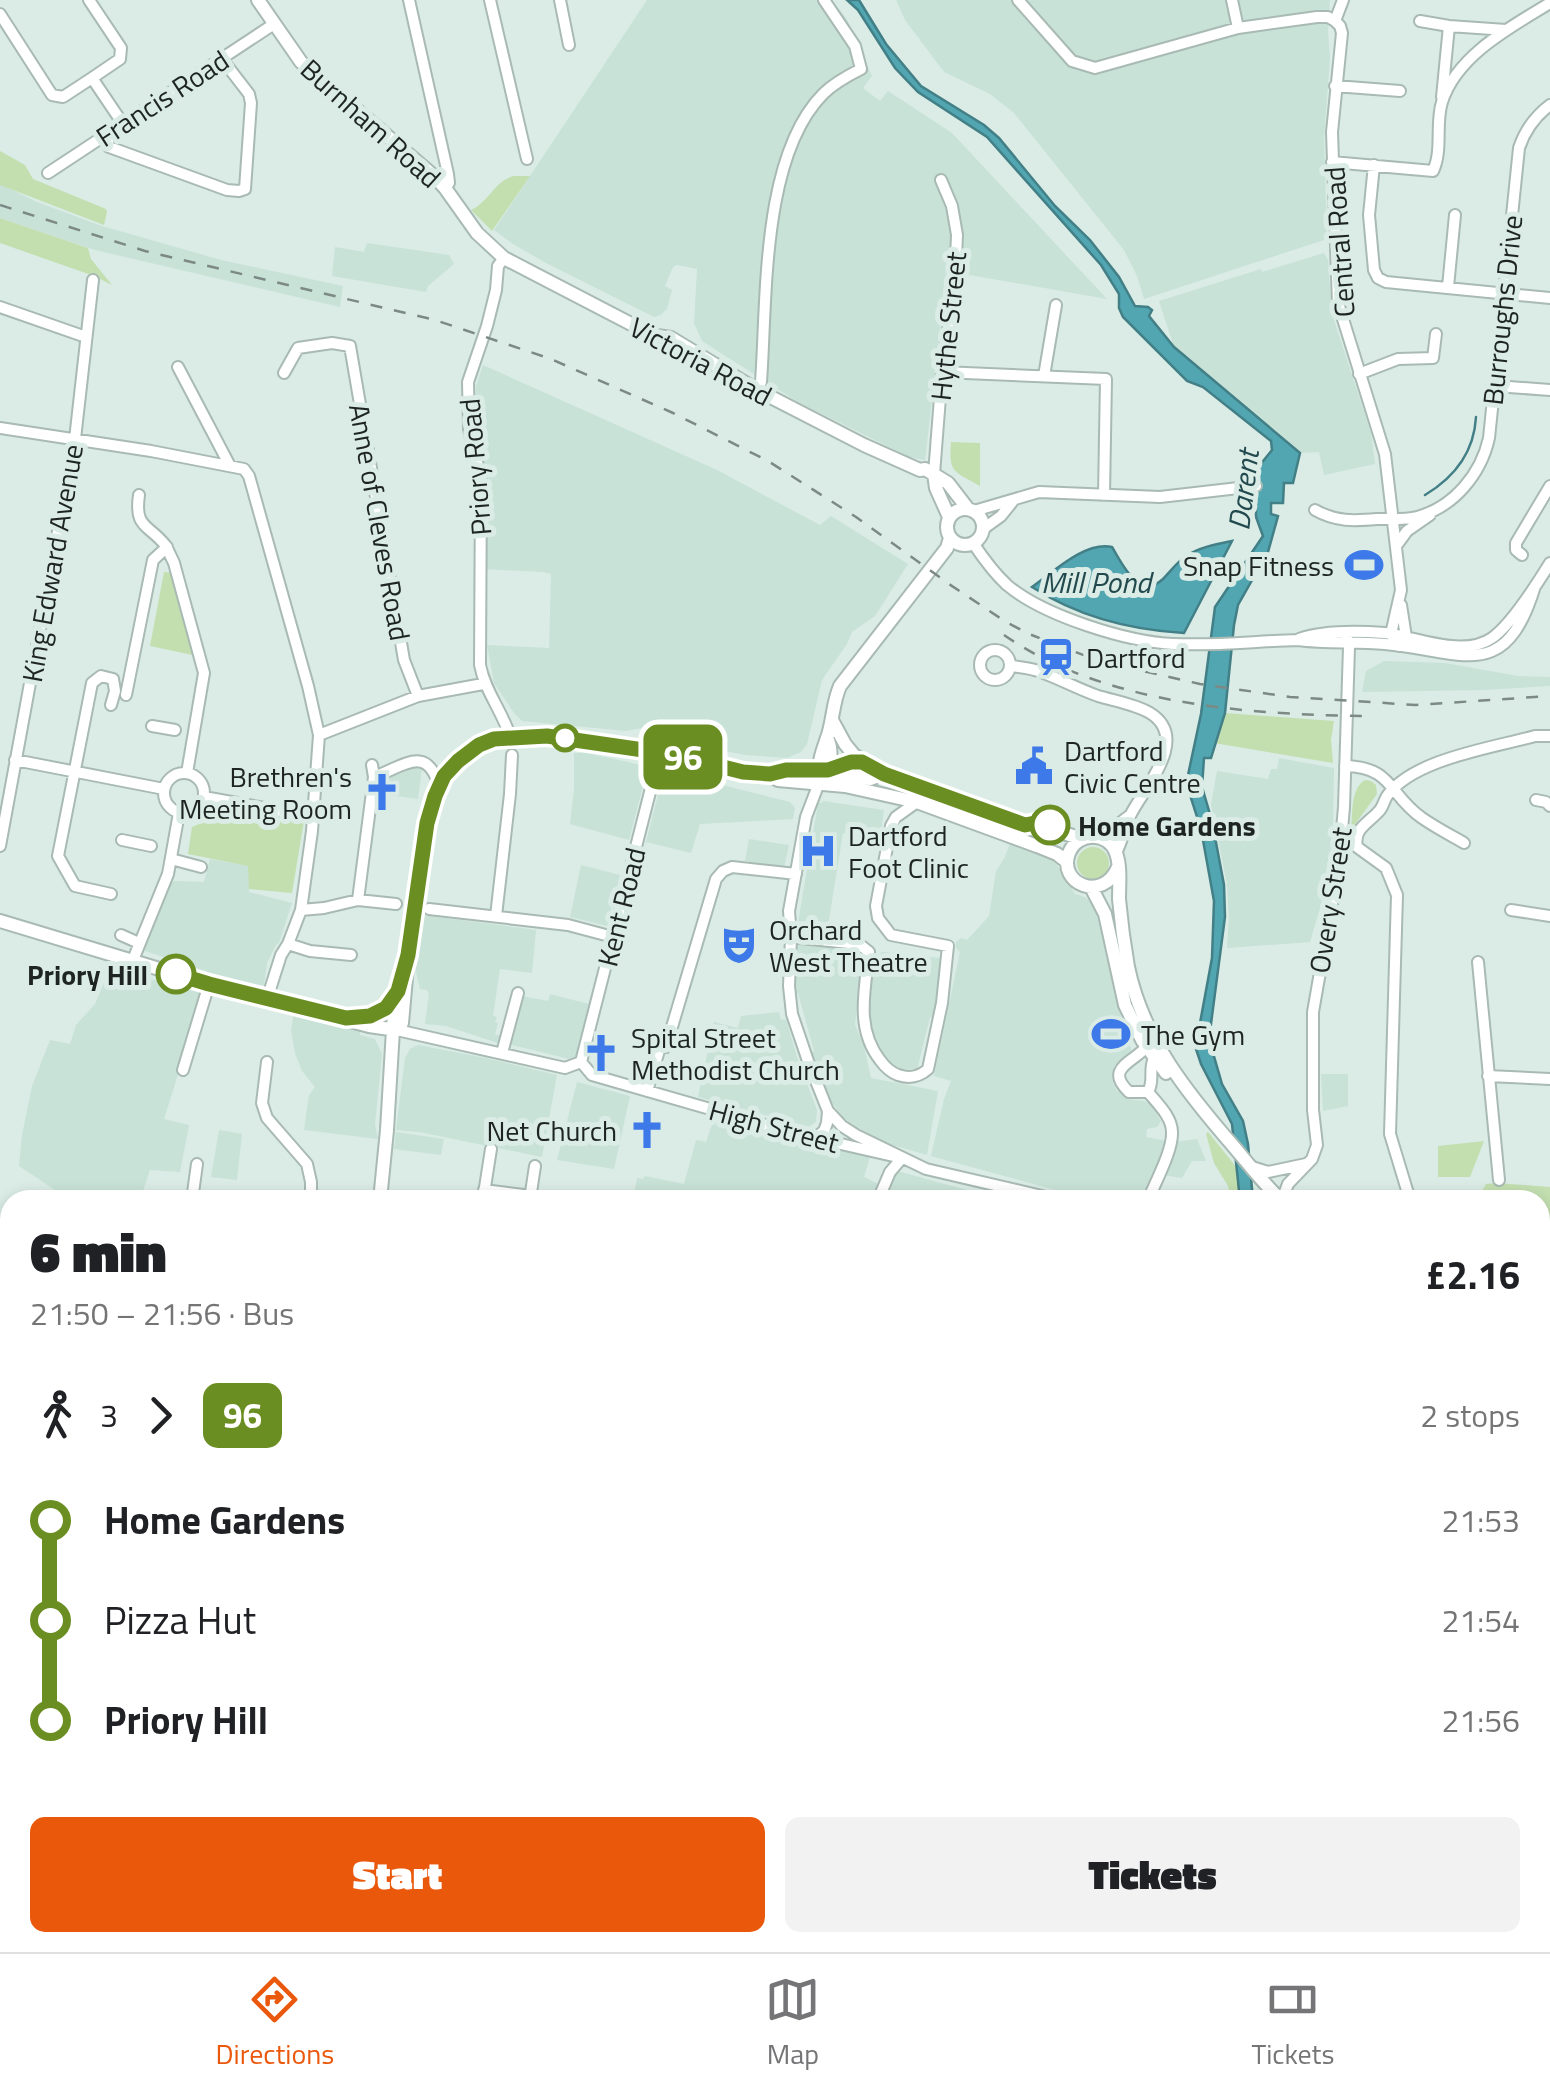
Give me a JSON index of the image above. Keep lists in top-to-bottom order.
{
  "streets": {
    "main road": ["Burnham Road", "Victoria Road"],
    "street": [
      "Francis Road",
      "Central Road",
      "Burroughs Drive",
      "Hythe Street",
      "Priory Road",
      "Anne of Cleves Road",
      "King Edward Avenue",
      "Overy Street",
      "Kent Road",
      "High Street"
    ]
  },
  "crossings": [
    ["Francis Road", "Burnham Road"],
    ["Burnham Road", "Victoria Road"],
    ["Central Road", "Burroughs Drive"],
    ["Hythe Street", "Victoria Road"],
    ["Victoria Road", "Priory Road"],
    ["Kent Road", "High Street"]
  ],
  "water": ["Darent", "Mill Pond"],
  "places": {
    "sports": ["Snap Fitness", "The Gym"],
    "station": ["Dartford"],
    "public building": ["Dartford Civic Centre"],
    "church": ["Brethren's Meeting Room", "Spital Street Methodist Church", "Net Church"],
    "other": ["Home Gardens", "Priory Hill"],
    "hospital": ["Dartford Foot Clinic"],
    "theatre": ["Orchard West Theatre"]
  },
  "lines": ["bus line 96"],
  "page": {
    "on_map": "96",
    "heading": ["6 min", "21:50 – 21:56 · Bus", "£2.16"],
    "legs": ["3", "96", "2 stops"],
    "list": [
      {
        "name": "Home Gardens",
        "value": "21:53"
      },
      {
        "name": "Pizza Hut",
        "value": "21:54"
      },
      {
        "name": "Priory Hill",
        "value": "21:56"
      }
    ],
    "buttons": ["Start", "Tickets"],
    "tabs": ["Directions", "Map", "Tickets"]
  }
}
